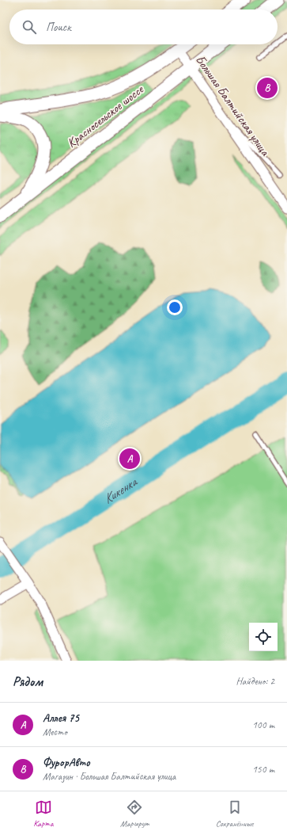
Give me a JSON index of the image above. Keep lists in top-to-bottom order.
{
  "streets": {
    "main road": ["Красносельское шоссе"],
    "street": ["Большая Балтийская улица"]
  },
  "crossings": [
    ["Большая Балтийская улица", "Красносельское шоссе"]
  ],
  "water": ["Кикенка"],
  "page": {
    "search": "Поиск",
    "pins": ["B", "A"],
    "heading": ["Рядом", "Найдено: 2"],
    "list": [
      {
        "mark": "A",
        "name": "Аллея 75",
        "note": "Место",
        "value": "100 m"
      },
      {
        "mark": "B",
        "name": "ФурорАвто",
        "note": "Магазин · Большая Балтийская улица",
        "value": "150 m"
      }
    ],
    "nav": ["Карта", "Маршрут", "Сохранённые"]
  }
}
